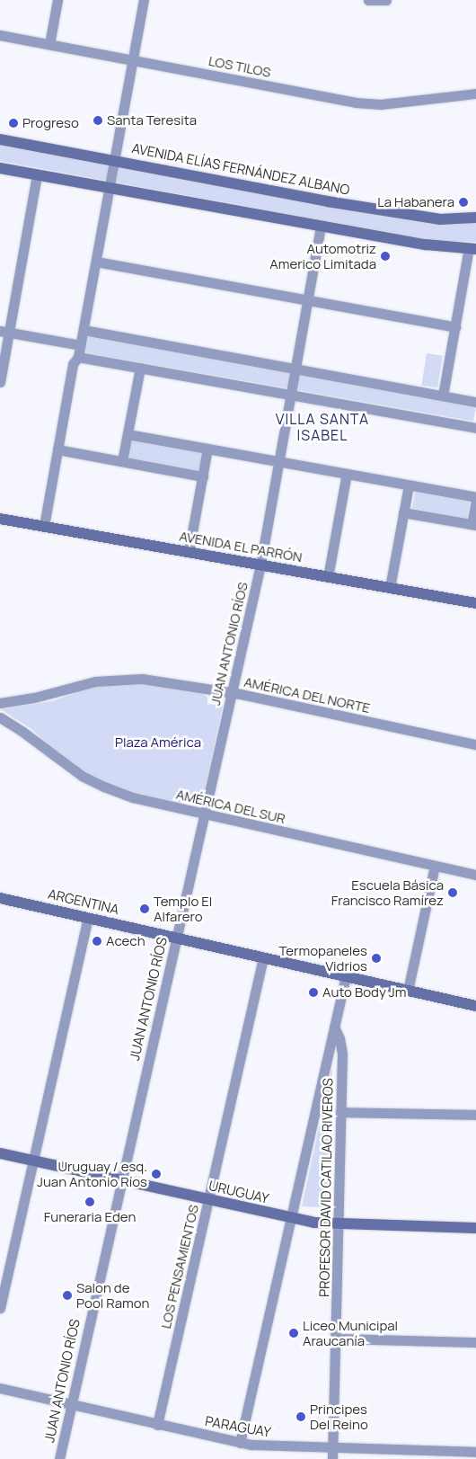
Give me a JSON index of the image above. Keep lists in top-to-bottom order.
{
  "streets": {
    "main road": [
      "AVENIDA ELÍAS FERNÁNDEZ ALBANO",
      "AVENIDA EL PARRÓN",
      "ARGENTINA",
      "URUGUAY"
    ],
    "street": [
      "LOS TILOS",
      "JUAN ANTONIO RÍOS",
      "AMÉRICA DEL NORTE",
      "AMÉRICA DEL SUR",
      "PROFESOR DAVID CATILAO RIVEROS",
      "LOS PENSAMIENTOS",
      "PARAGUAY"
    ]
  },
  "crossings": [
    ["AVENIDA EL PARRÓN", "JUAN ANTONIO RÍOS"],
    ["JUAN ANTONIO RÍOS", "AMÉRICA DEL NORTE"],
    ["JUAN ANTONIO RÍOS", "AMÉRICA DEL SUR"],
    ["JUAN ANTONIO RÍOS", "ARGENTINA"],
    ["JUAN ANTONIO RÍOS", "URUGUAY"],
    ["JUAN ANTONIO RÍOS", "PARAGUAY"],
    ["ARGENTINA", "PROFESOR DAVID CATILAO RIVEROS"],
    ["ARGENTINA", "LOS PENSAMIENTOS"],
    ["PROFESOR DAVID CATILAO RIVEROS", "URUGUAY"],
    ["PROFESOR DAVID CATILAO RIVEROS", "PARAGUAY"],
    ["URUGUAY", "LOS PENSAMIENTOS"],
    ["LOS PENSAMIENTOS", "PARAGUAY"]
  ],
  "districts": ["VILLA SANTA ISABEL"],
  "parks": ["Plaza América"],
  "places": [
    "Santa Teresita",
    "Progreso",
    "La Habanera",
    "Automotriz Americo Limitada",
    "Escuela Básica Francisco Ramírez",
    "Templo El Alfarero",
    "Acech",
    "Termopaneles Vidrios",
    "Auto Body Jm",
    "Uruguay / esq. Juan Antonio Ríos",
    "Funeraria Eden",
    "Salon de Pool Ramon",
    "Liceo Municipal Araucanía",
    "Principes Del Reino"
  ]
}
